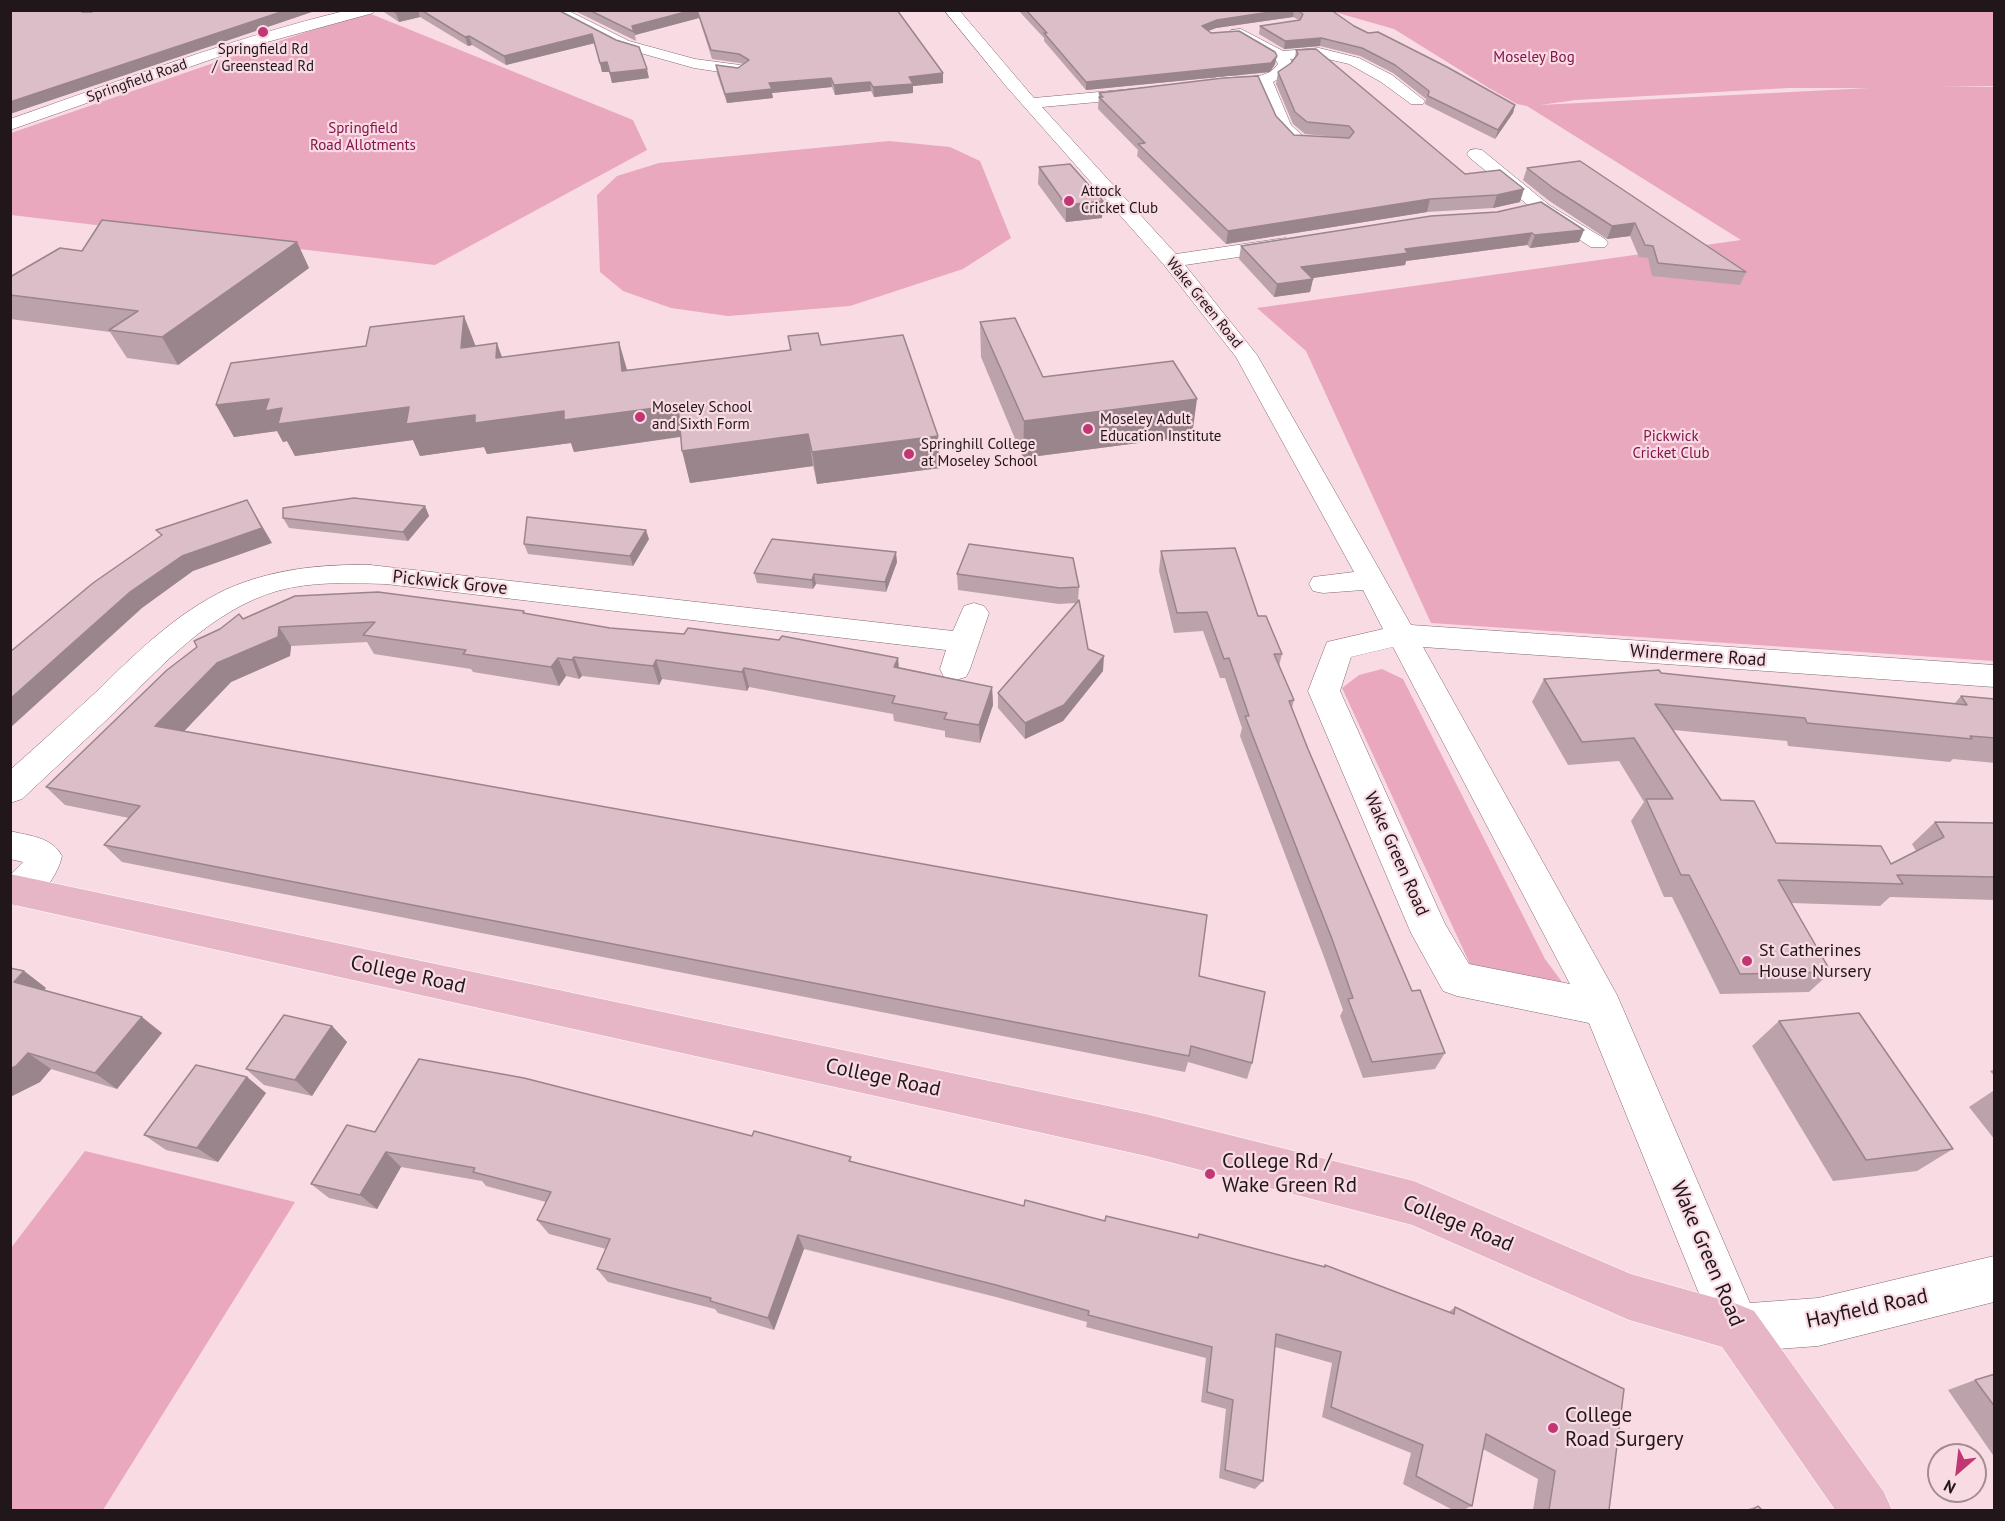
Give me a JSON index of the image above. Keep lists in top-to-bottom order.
{
  "streets": {
    "main road": ["Wake Green Road", "College Road"],
    "street": [
      "Springfield Road",
      "Pickwick Grove",
      "Windermere Road",
      "Hayfield Road"
    ]
  },
  "crossings": [
    ["Wake Green Road", "Windermere Road"],
    ["Wake Green Road", "College Road"],
    ["Wake Green Road", "Hayfield Road"],
    ["College Road", "Hayfield Road"]
  ],
  "parks": ["Moseley Bog", "Springfield Road Allotments", "Pickwick Cricket Club"],
  "places": [
    "Springfield Rd / Greenstead Rd",
    "Attock Cricket Club",
    "Moseley School and Sixth Form",
    "Moseley Adult Education Institute",
    "Springhill College at Moseley School",
    "St Catherines House Nursery",
    "College Rd / Wake Green Rd",
    "College Road Surgery"
  ],
  "north": "bottom left"
}
